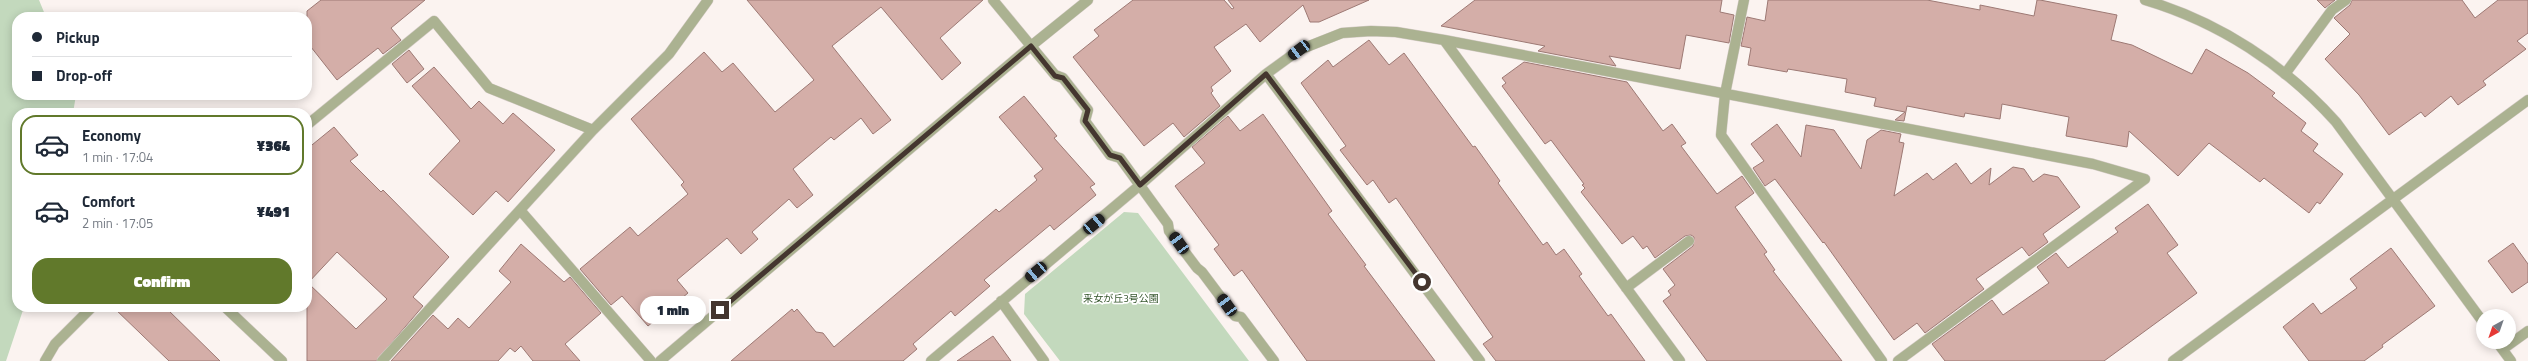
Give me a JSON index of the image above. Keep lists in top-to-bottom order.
{
  "parks": ["釆女が丘3号公園"],
  "north": "bottom left",
  "page": {
    "banner": ["Pickup", "Drop-off"],
    "list": [
      {
        "name": "Economy",
        "note": "1 min · 17:04",
        "value": "¥364"
      },
      {
        "name": "Comfort",
        "note": "2 min · 17:05",
        "value": "¥491"
      }
    ],
    "buttons": "Confirm",
    "bubble": "1 min"
  }
}
